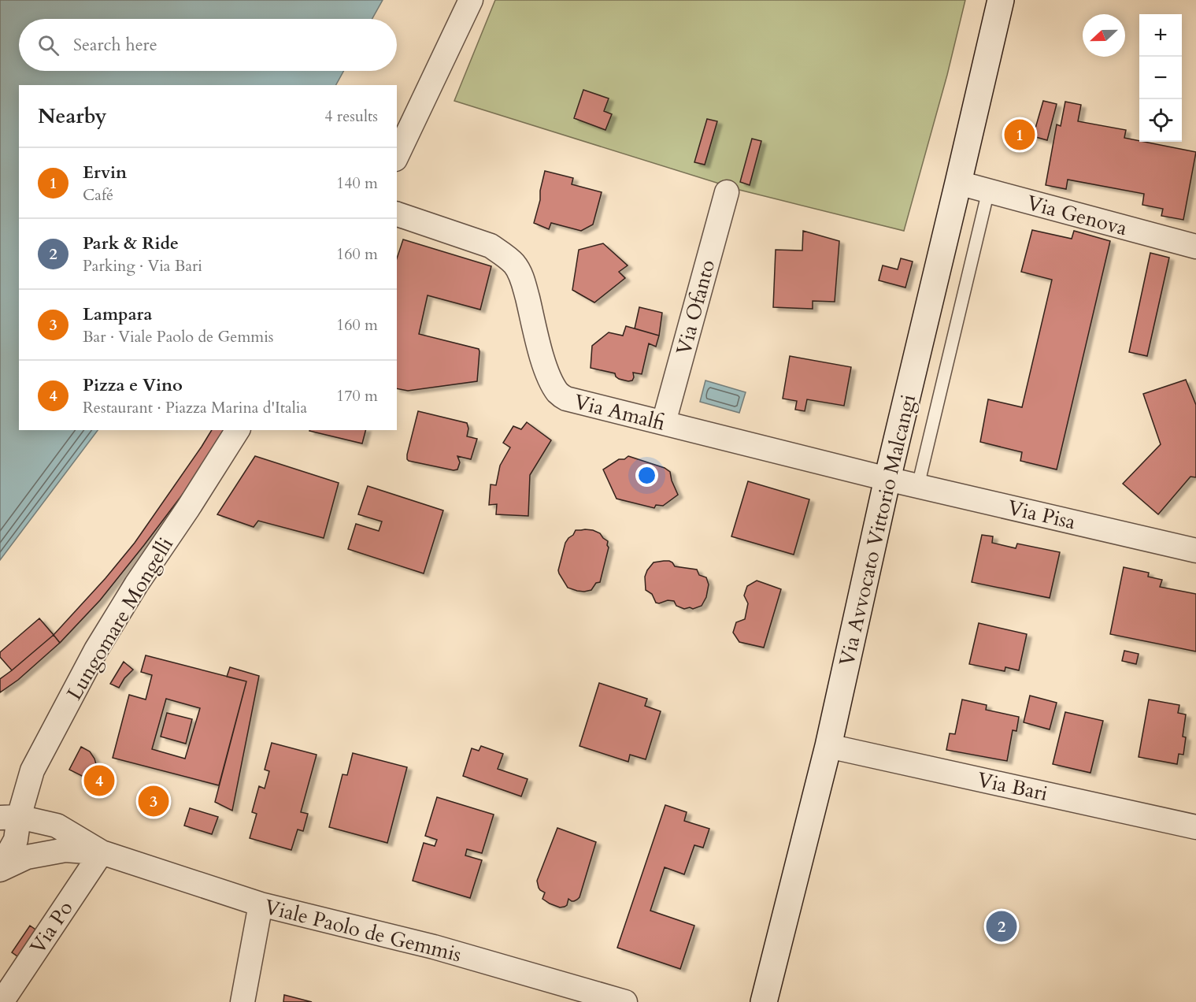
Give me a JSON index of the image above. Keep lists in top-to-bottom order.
{
  "streets": {
    "main road": ["Via Avvocato Vittorio Malcangi"],
    "street": [
      "Via Genova",
      "Via Ofanto",
      "Via Amalfi",
      "Via Pisa",
      "Lungomare Mongelli",
      "Via Bari",
      "Via Po",
      "Viale Paolo de Gemmis"
    ]
  },
  "crossings": [
    ["Via Genova", "Via Avvocato Vittorio Malcangi"],
    ["Via Ofanto", "Via Amalfi"],
    ["Via Amalfi", "Via Pisa"],
    ["Via Amalfi", "Via Avvocato Vittorio Malcangi"],
    ["Via Pisa", "Via Avvocato Vittorio Malcangi"],
    ["Via Avvocato Vittorio Malcangi", "Via Bari"],
    ["Via Po", "Viale Paolo de Gemmis"]
  ],
  "north": "left",
  "page": {
    "map_buttons": ["+", "−"],
    "search": "Search here",
    "heading": ["Nearby", "4 results"],
    "pins": [
      "1",
      "4",
      "3",
      "2"
    ],
    "list": [
      {
        "mark": "1",
        "name": "Ervin",
        "note": "Café",
        "value": "140 m"
      },
      {
        "mark": "2",
        "name": "Park & Ride",
        "note": "Parking · Via Bari",
        "value": "160 m"
      },
      {
        "mark": "3",
        "name": "Lampara",
        "note": "Bar · Viale Paolo de Gemmis",
        "value": "160 m"
      },
      {
        "mark": "4",
        "name": "Pizza e Vino",
        "note": "Restaurant · Piazza Marina d'Italia",
        "value": "170 m"
      }
    ]
  }
}
